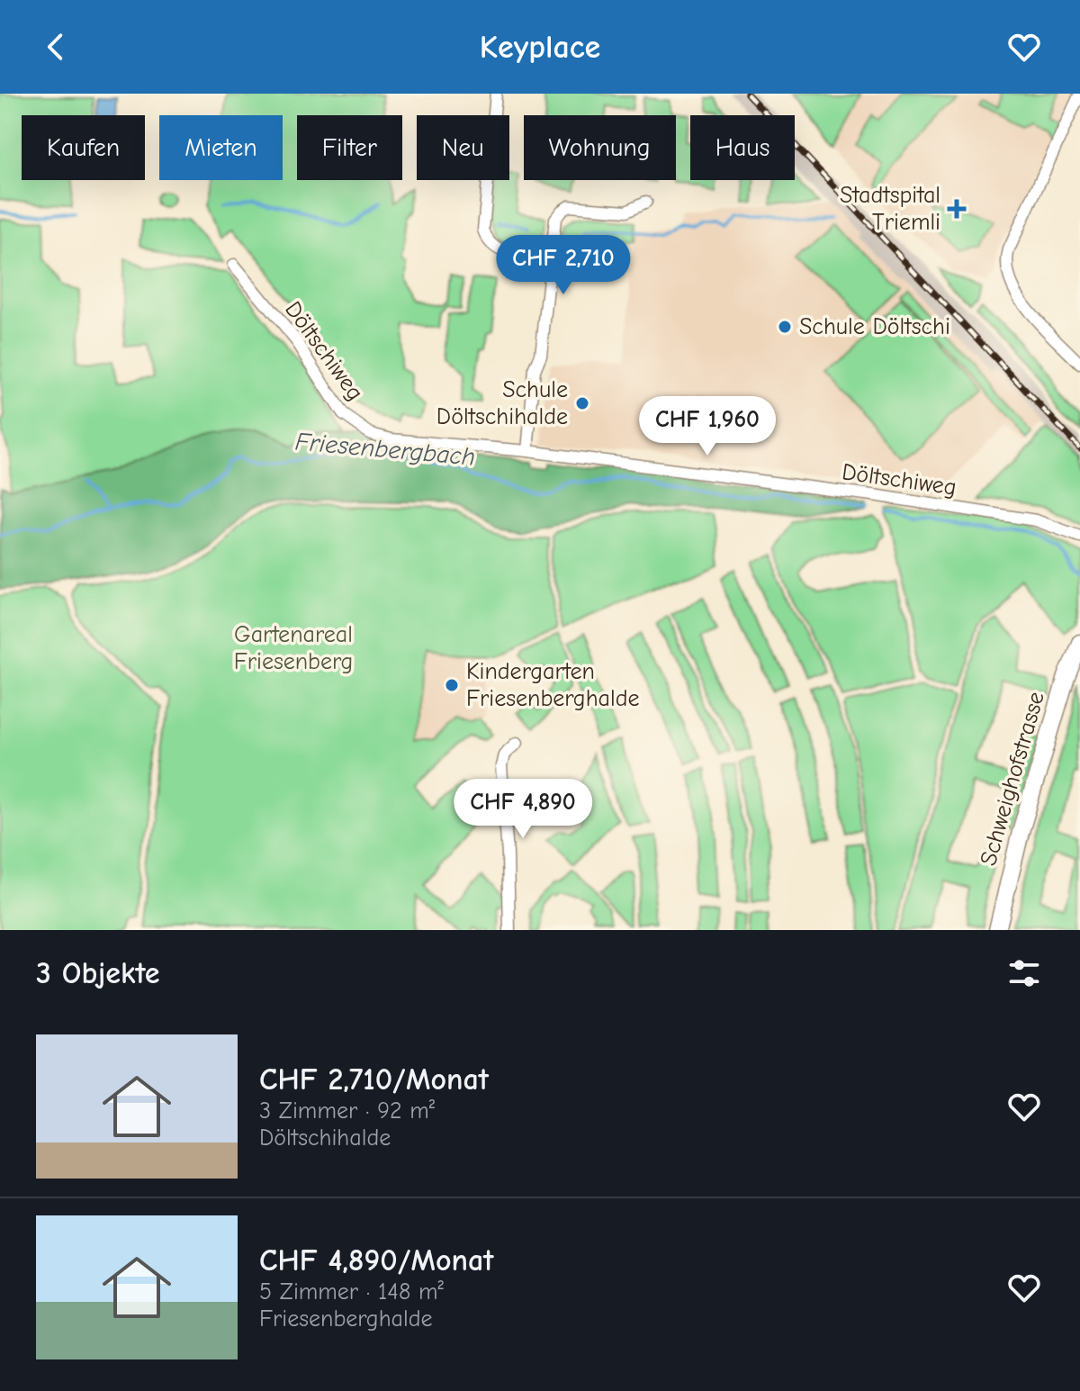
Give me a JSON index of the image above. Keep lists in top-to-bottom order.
{
  "streets": {
    "main road": ["Schweighofstrasse"],
    "street": ["Döltschiweg"]
  },
  "water": ["Friesenbergbach"],
  "parks": ["Gartenareal Friesenberg"],
  "places": {
    "health": ["Stadtspital Triemli"],
    "other": ["Schule Döltschi", "Schule Döltschihalde", "Kindergarten Friesenberghalde"]
  },
  "page": {
    "header": "Keyplace",
    "chip": [
      "Kaufen",
      "Mieten",
      "Filter",
      "Neu",
      "Wohnung",
      "Haus"
    ],
    "price": ["CHF 2,710", "CHF 1,960", "CHF 4,890"],
    "heading": "3 Objekte",
    "list": [
      {
        "name": "CHF 2,710/Monat",
        "note": "3 Zimmer · 92 m² · Döltschihalde"
      },
      {
        "name": "CHF 4,890/Monat",
        "note": "5 Zimmer · 148 m² · Friesenberghalde"
      }
    ]
  }
}
